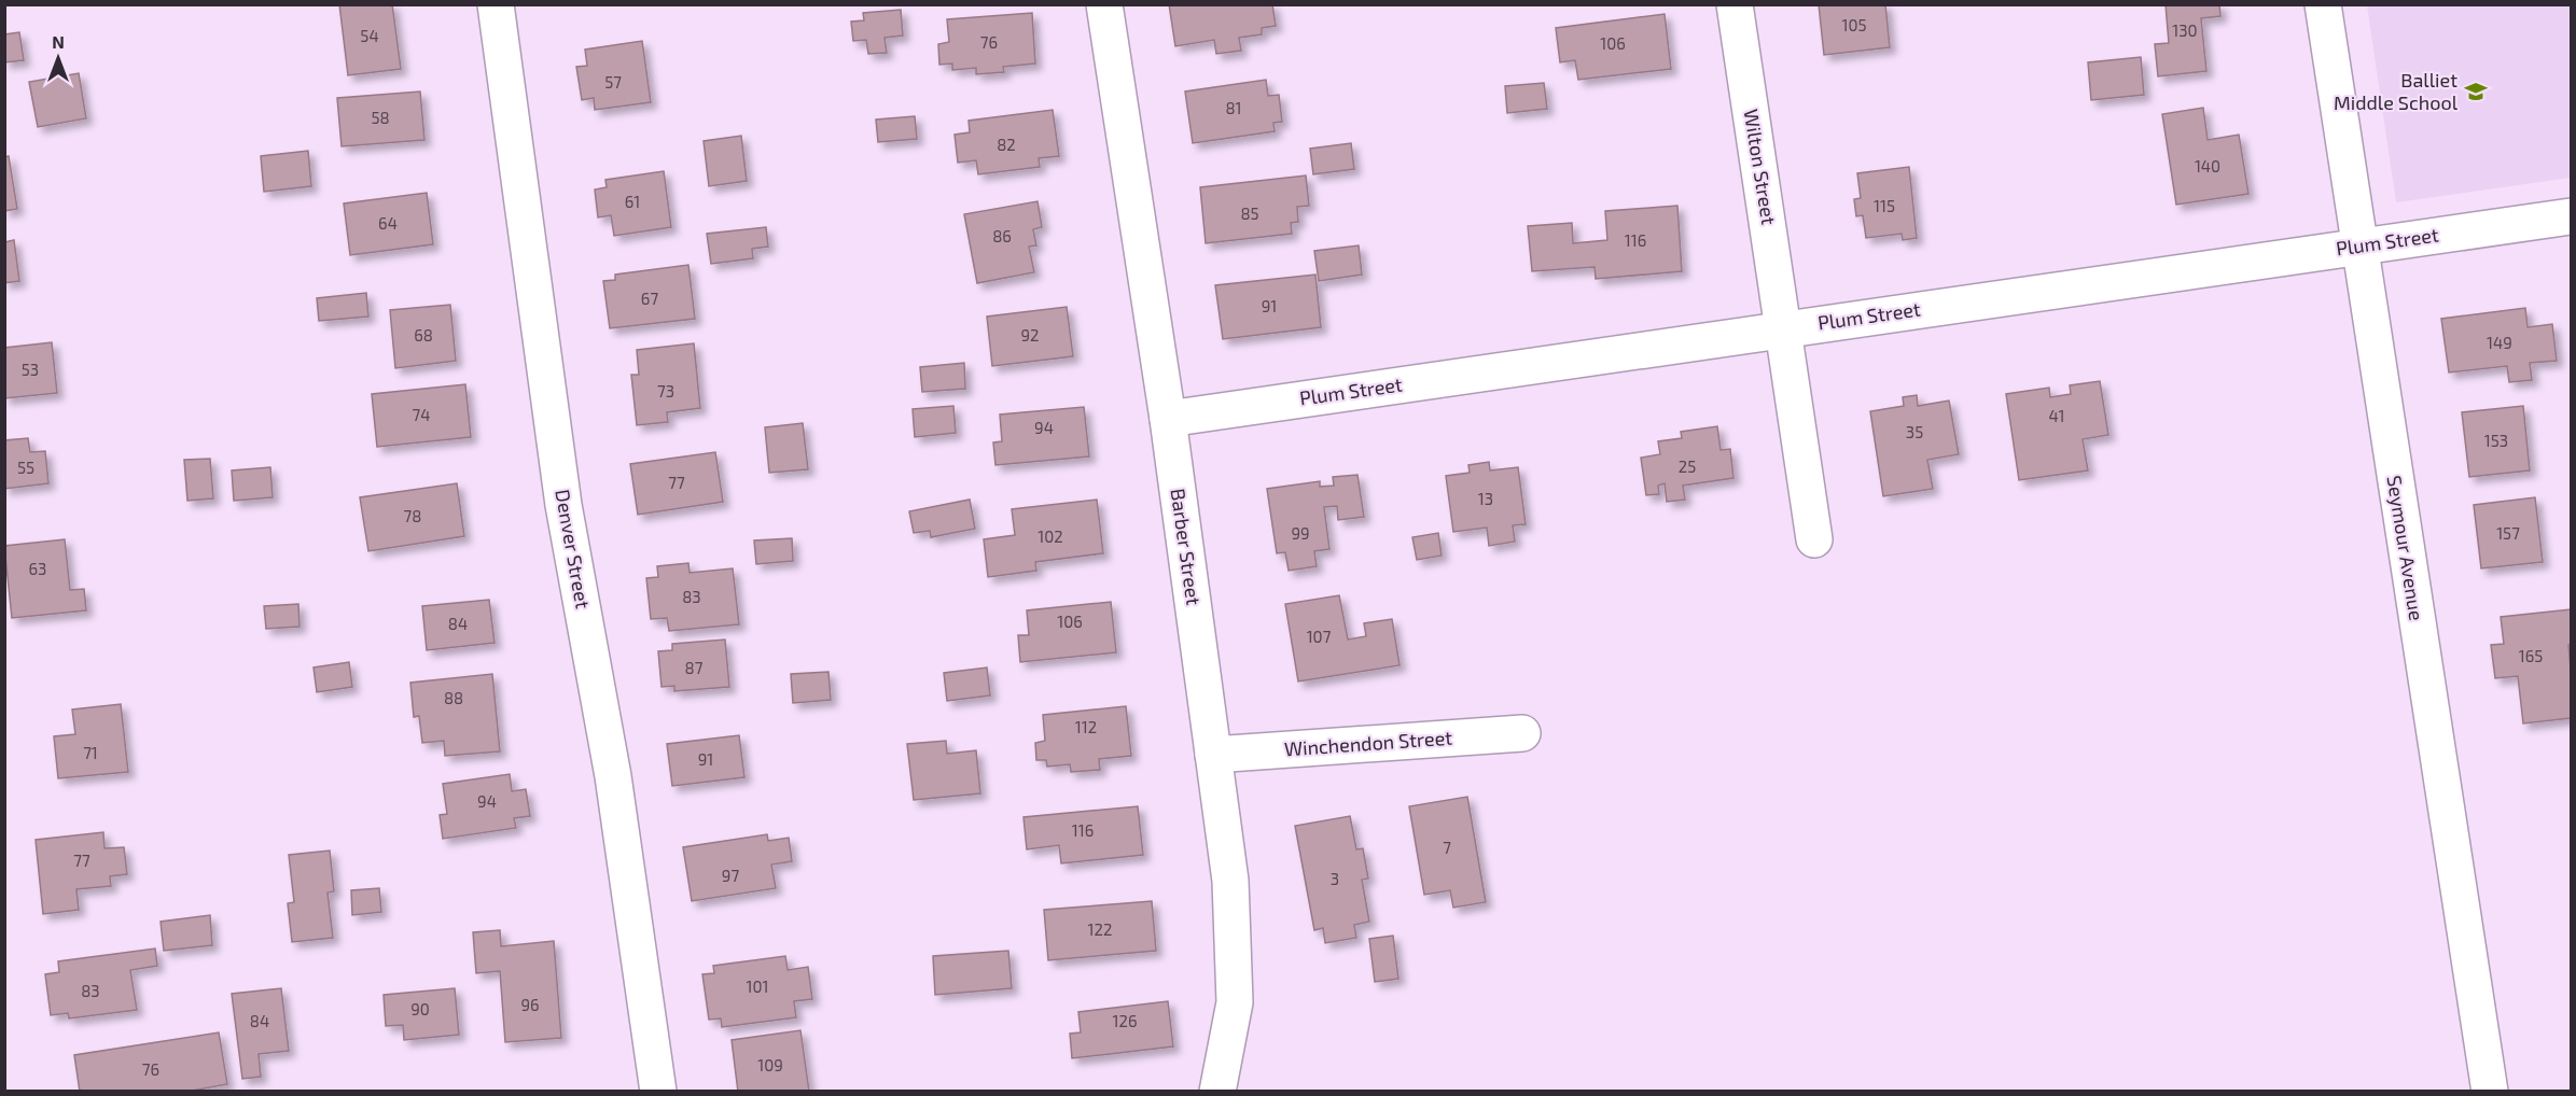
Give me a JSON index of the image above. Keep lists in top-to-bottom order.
{
  "streets": {
    "street": [
      "Wilton Street",
      "Plum Street",
      "Barber Street",
      "Seymour Avenue",
      "Denver Street",
      "Winchendon Street"
    ]
  },
  "crossings": [
    ["Wilton Street", "Plum Street"],
    ["Plum Street", "Barber Street"],
    ["Plum Street", "Seymour Avenue"],
    ["Barber Street", "Winchendon Street"]
  ],
  "places": {
    "school or university": ["Balliet Middle School"]
  },
  "house_numbers": [
    "105",
    "130",
    "54",
    "76",
    "106",
    "57",
    "81",
    "58",
    "82",
    "140",
    "61",
    "115",
    "85",
    "64",
    "86",
    "116",
    "67",
    "91",
    "68",
    "92",
    "149",
    "53",
    "73",
    "74",
    "41",
    "94",
    "35",
    "153",
    "25",
    "55",
    "77",
    "13",
    "78",
    "99",
    "157",
    "102",
    "63",
    "83",
    "106",
    "84",
    "107",
    "165",
    "87",
    "88",
    "112",
    "71",
    "91",
    "94",
    "116",
    "7",
    "77",
    "97",
    "3",
    "122",
    "101",
    "83",
    "96",
    "90",
    "84",
    "126",
    "109",
    "76"
  ],
  "north": "top"
}
